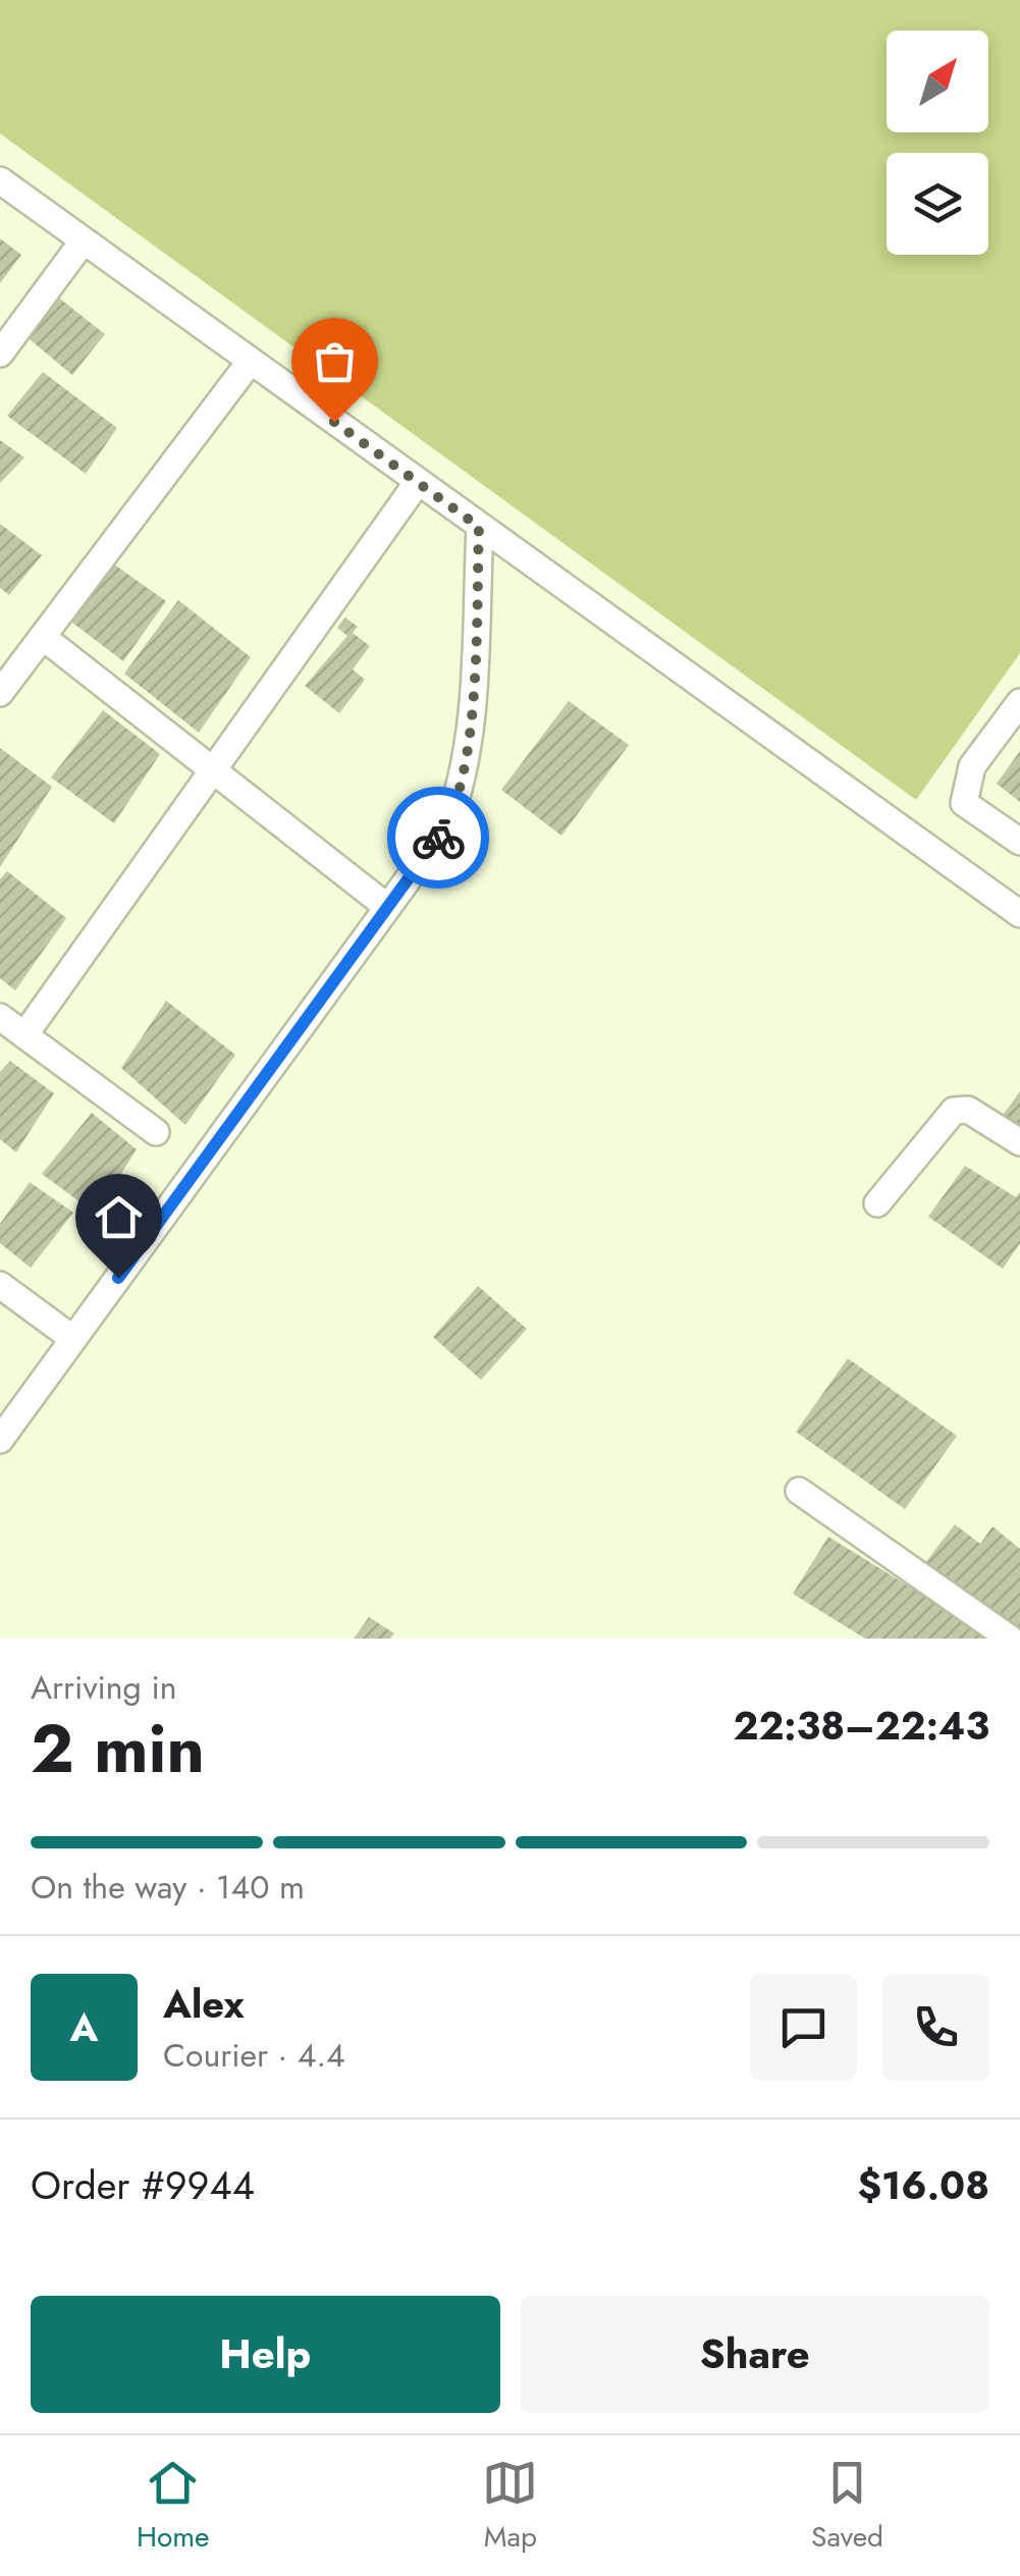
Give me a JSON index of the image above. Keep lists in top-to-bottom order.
{
  "north": "top right",
  "page": {
    "heading": ["2 min", "Arriving in", "22:38–22:43"],
    "panel": [
      "Alex",
      "Courier · 4.4",
      "Order #9944",
      "$16.08"
    ],
    "bar": "On the way · 140 m",
    "round": "A",
    "buttons": ["Help", "Share"],
    "tabs": ["Home", "Map", "Saved"]
  }
}
